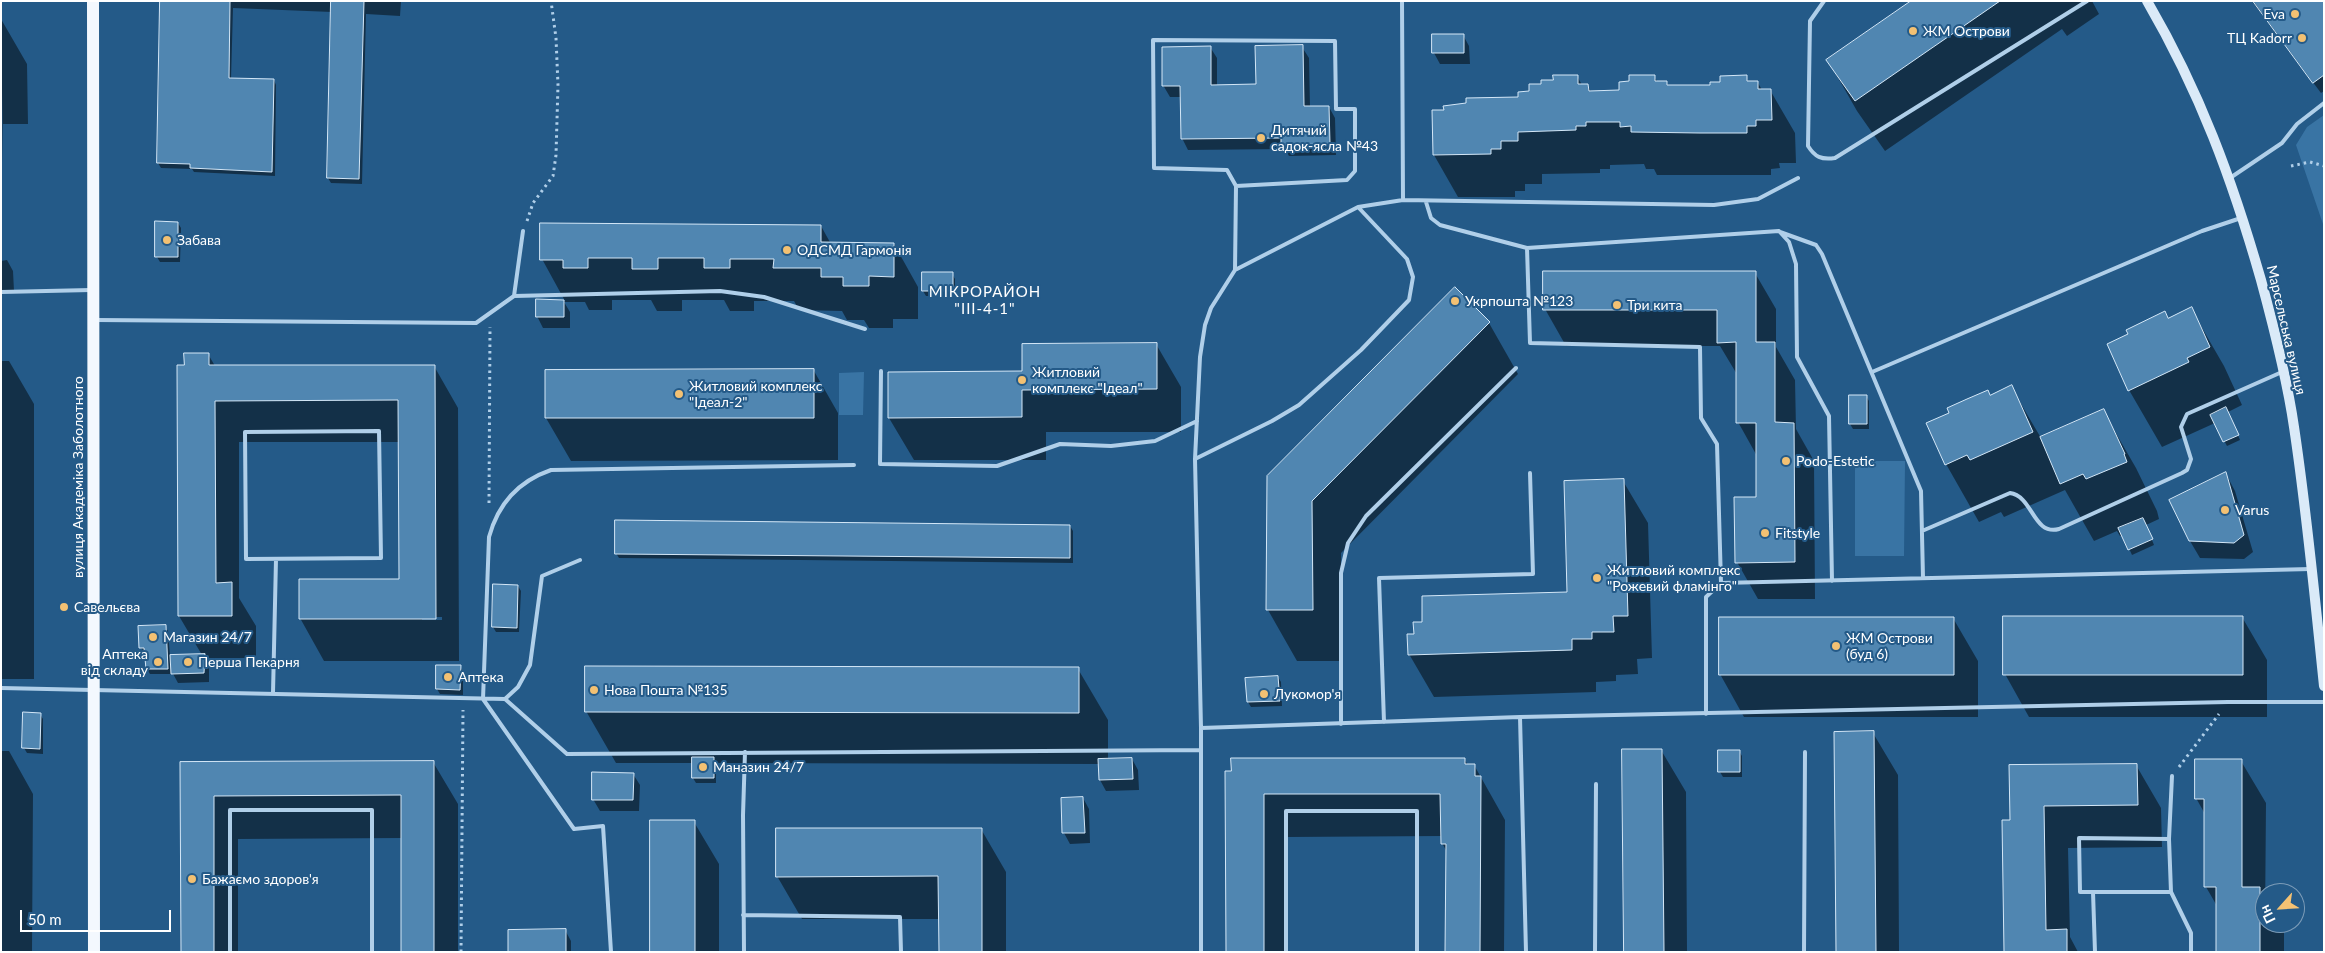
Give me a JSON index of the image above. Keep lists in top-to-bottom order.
{
  "streets": {
    "main road": ["вулиця Академіка Заболотного"],
    "street": ["Марсельська вулиця"]
  },
  "districts": ["МІКРОРАЙОН \"ІІІ-4-1\""],
  "places": [
    "Eva",
    "ЖМ Острови",
    "ТЦ Kadorr",
    "Дитячий садок-ясла №43",
    "Забава",
    "ОДСМД Гармонія",
    "Укрпошта №123",
    "Три кита",
    "Житловий комплекс \"Ідеал\"",
    "Житловий комплекс \"Ідеал-2\"",
    "Podo-Estetic",
    "Varus",
    "Fitstyle",
    "Житловий комплекс \"Рожевий фламінго\"",
    "Савельєва",
    "Магазин 24/7",
    "ЖМ Острови (буд 6)",
    "Аптека від складу",
    "Перша Пекарня",
    "Аптека",
    "Нова Пошта №135",
    "Лукомор'я",
    "Маназин 24/7",
    "Бажаємо здоров'я"
  ],
  "scale_bar": "50 m",
  "north": "bottom left"
}
